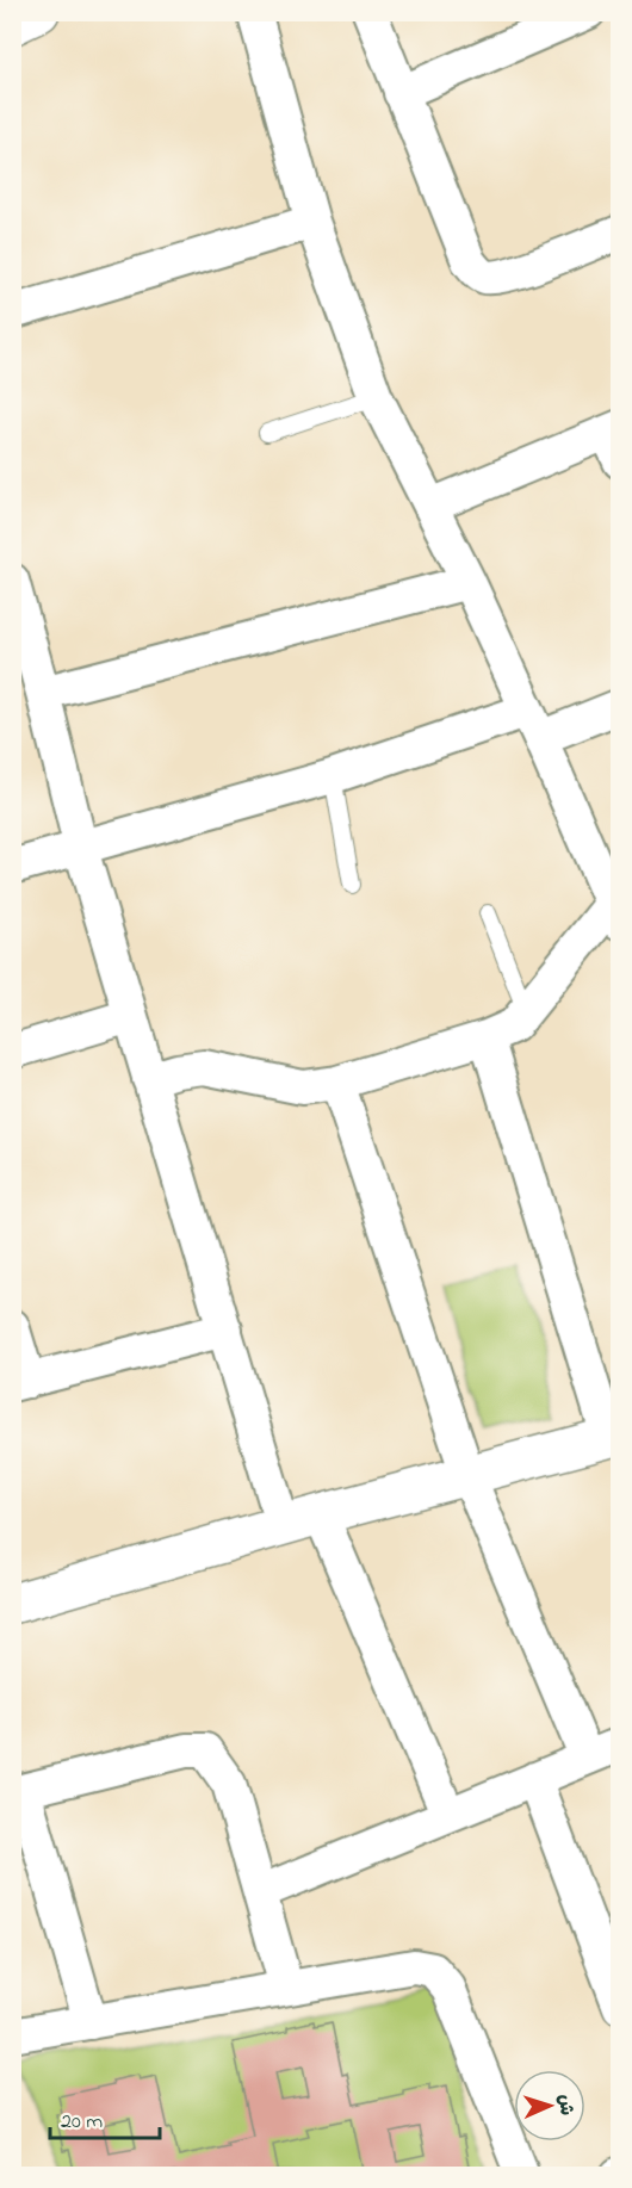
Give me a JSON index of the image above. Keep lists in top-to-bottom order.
{
  "scale_bar": "20 m",
  "north": "right"
}
